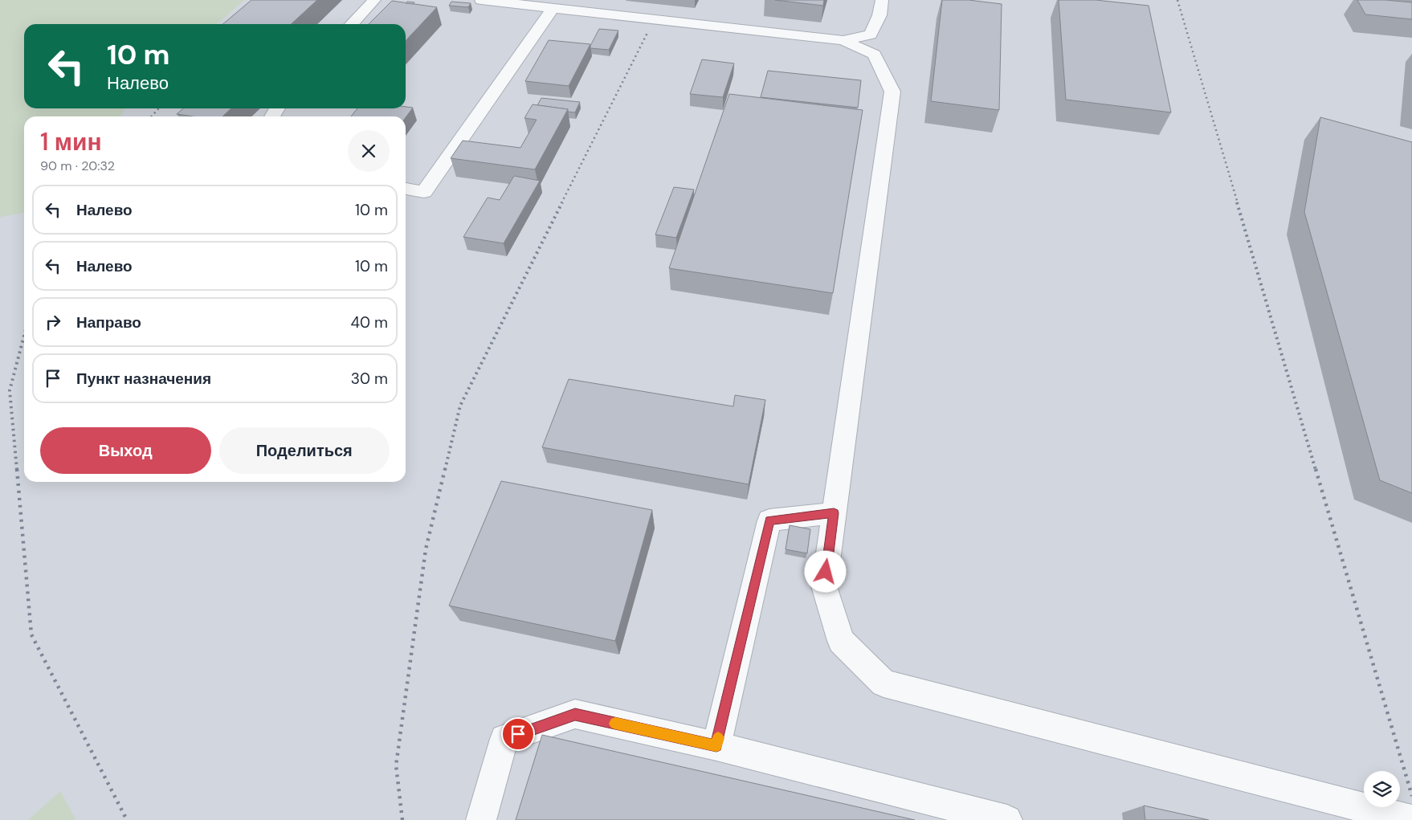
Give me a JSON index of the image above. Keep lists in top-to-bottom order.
{
  "page": {
    "turn": ["10 m", "Налево"],
    "heading": ["1 мин", "90 m · 20:32"],
    "list": [
      {
        "name": "Налево",
        "value": "10 m"
      },
      {
        "name": "Налево",
        "value": "10 m"
      },
      {
        "name": "Направо",
        "value": "40 m"
      },
      {
        "name": "Пункт назначения",
        "value": "30 m"
      }
    ],
    "buttons": ["Выход", "Поделиться"]
  }
}
